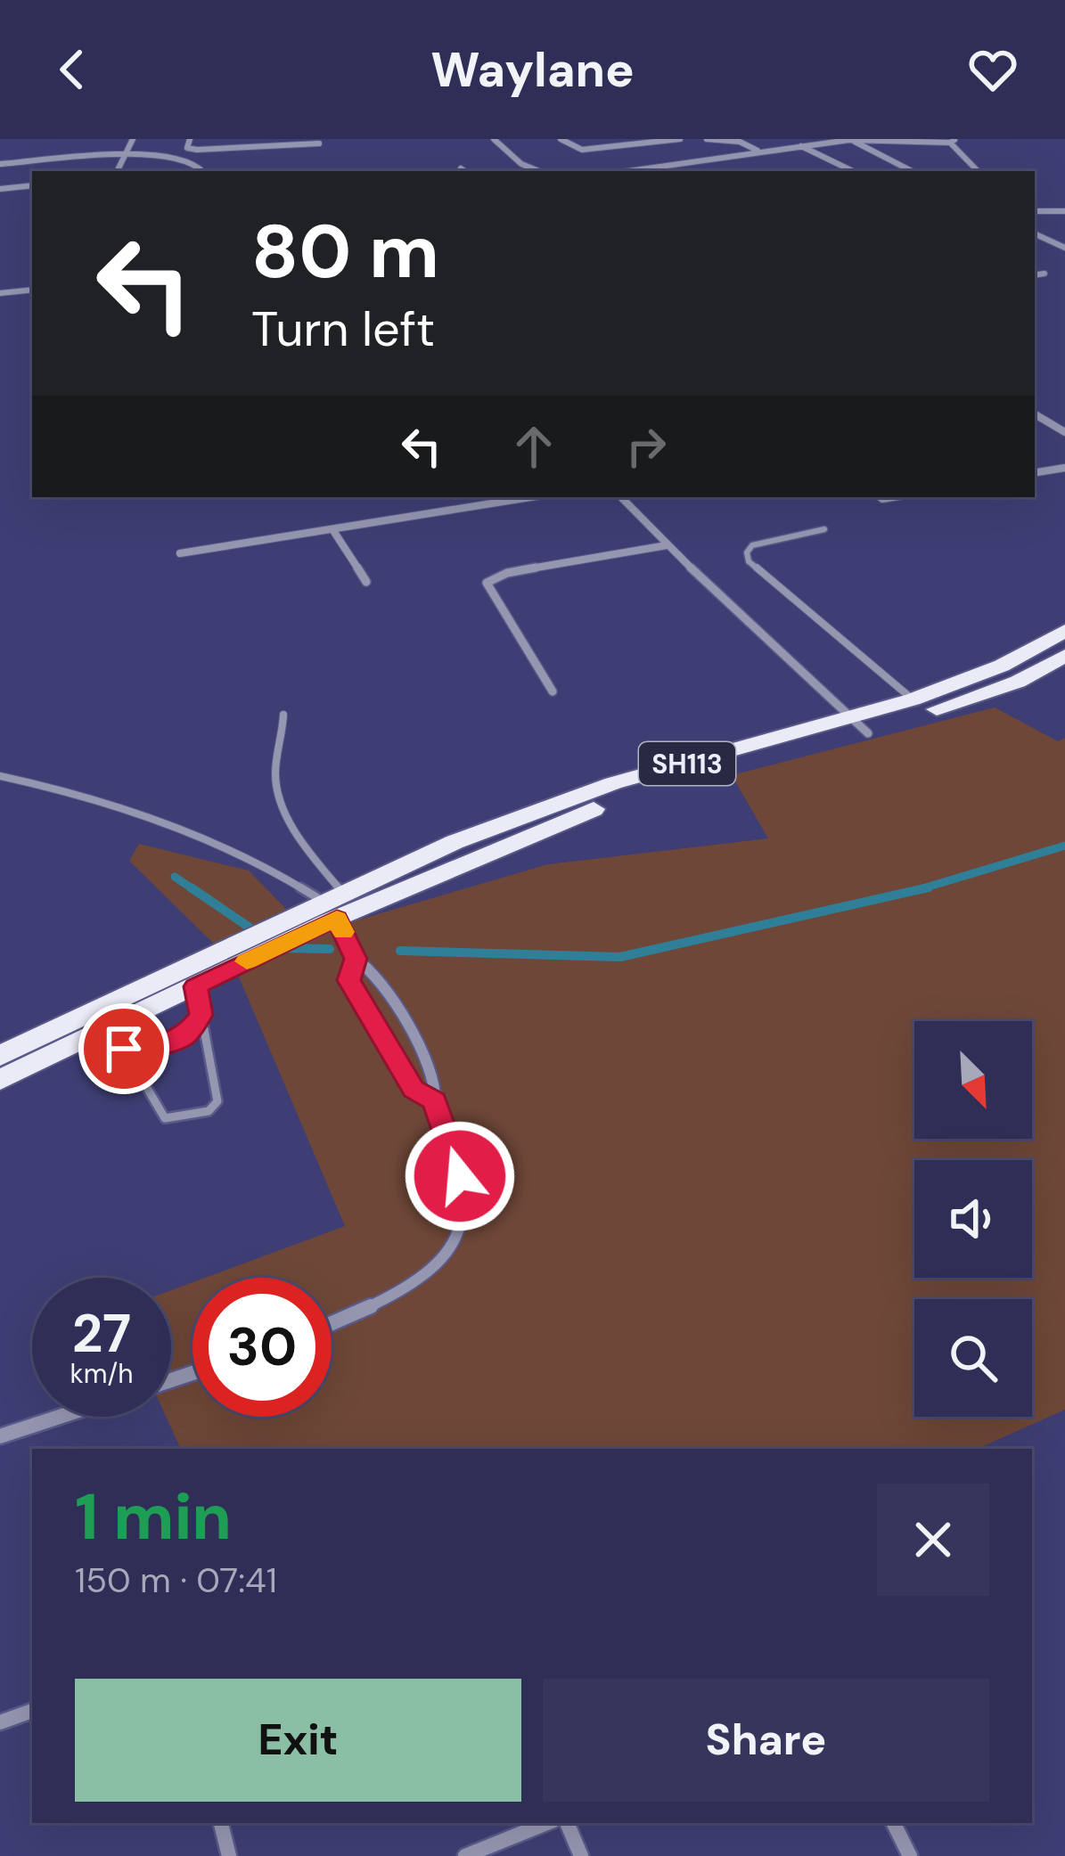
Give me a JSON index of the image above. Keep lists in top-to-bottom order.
{
  "streets": {
    "main road": ["SH113"]
  },
  "north": "bottom right",
  "page": {
    "header": "Waylane",
    "turn": ["80 m", "Turn left"],
    "speed": "27 km/h",
    "limit": "30",
    "heading": ["1 min", "150 m · 07:41"],
    "buttons": ["Exit", "Share"]
  }
}
